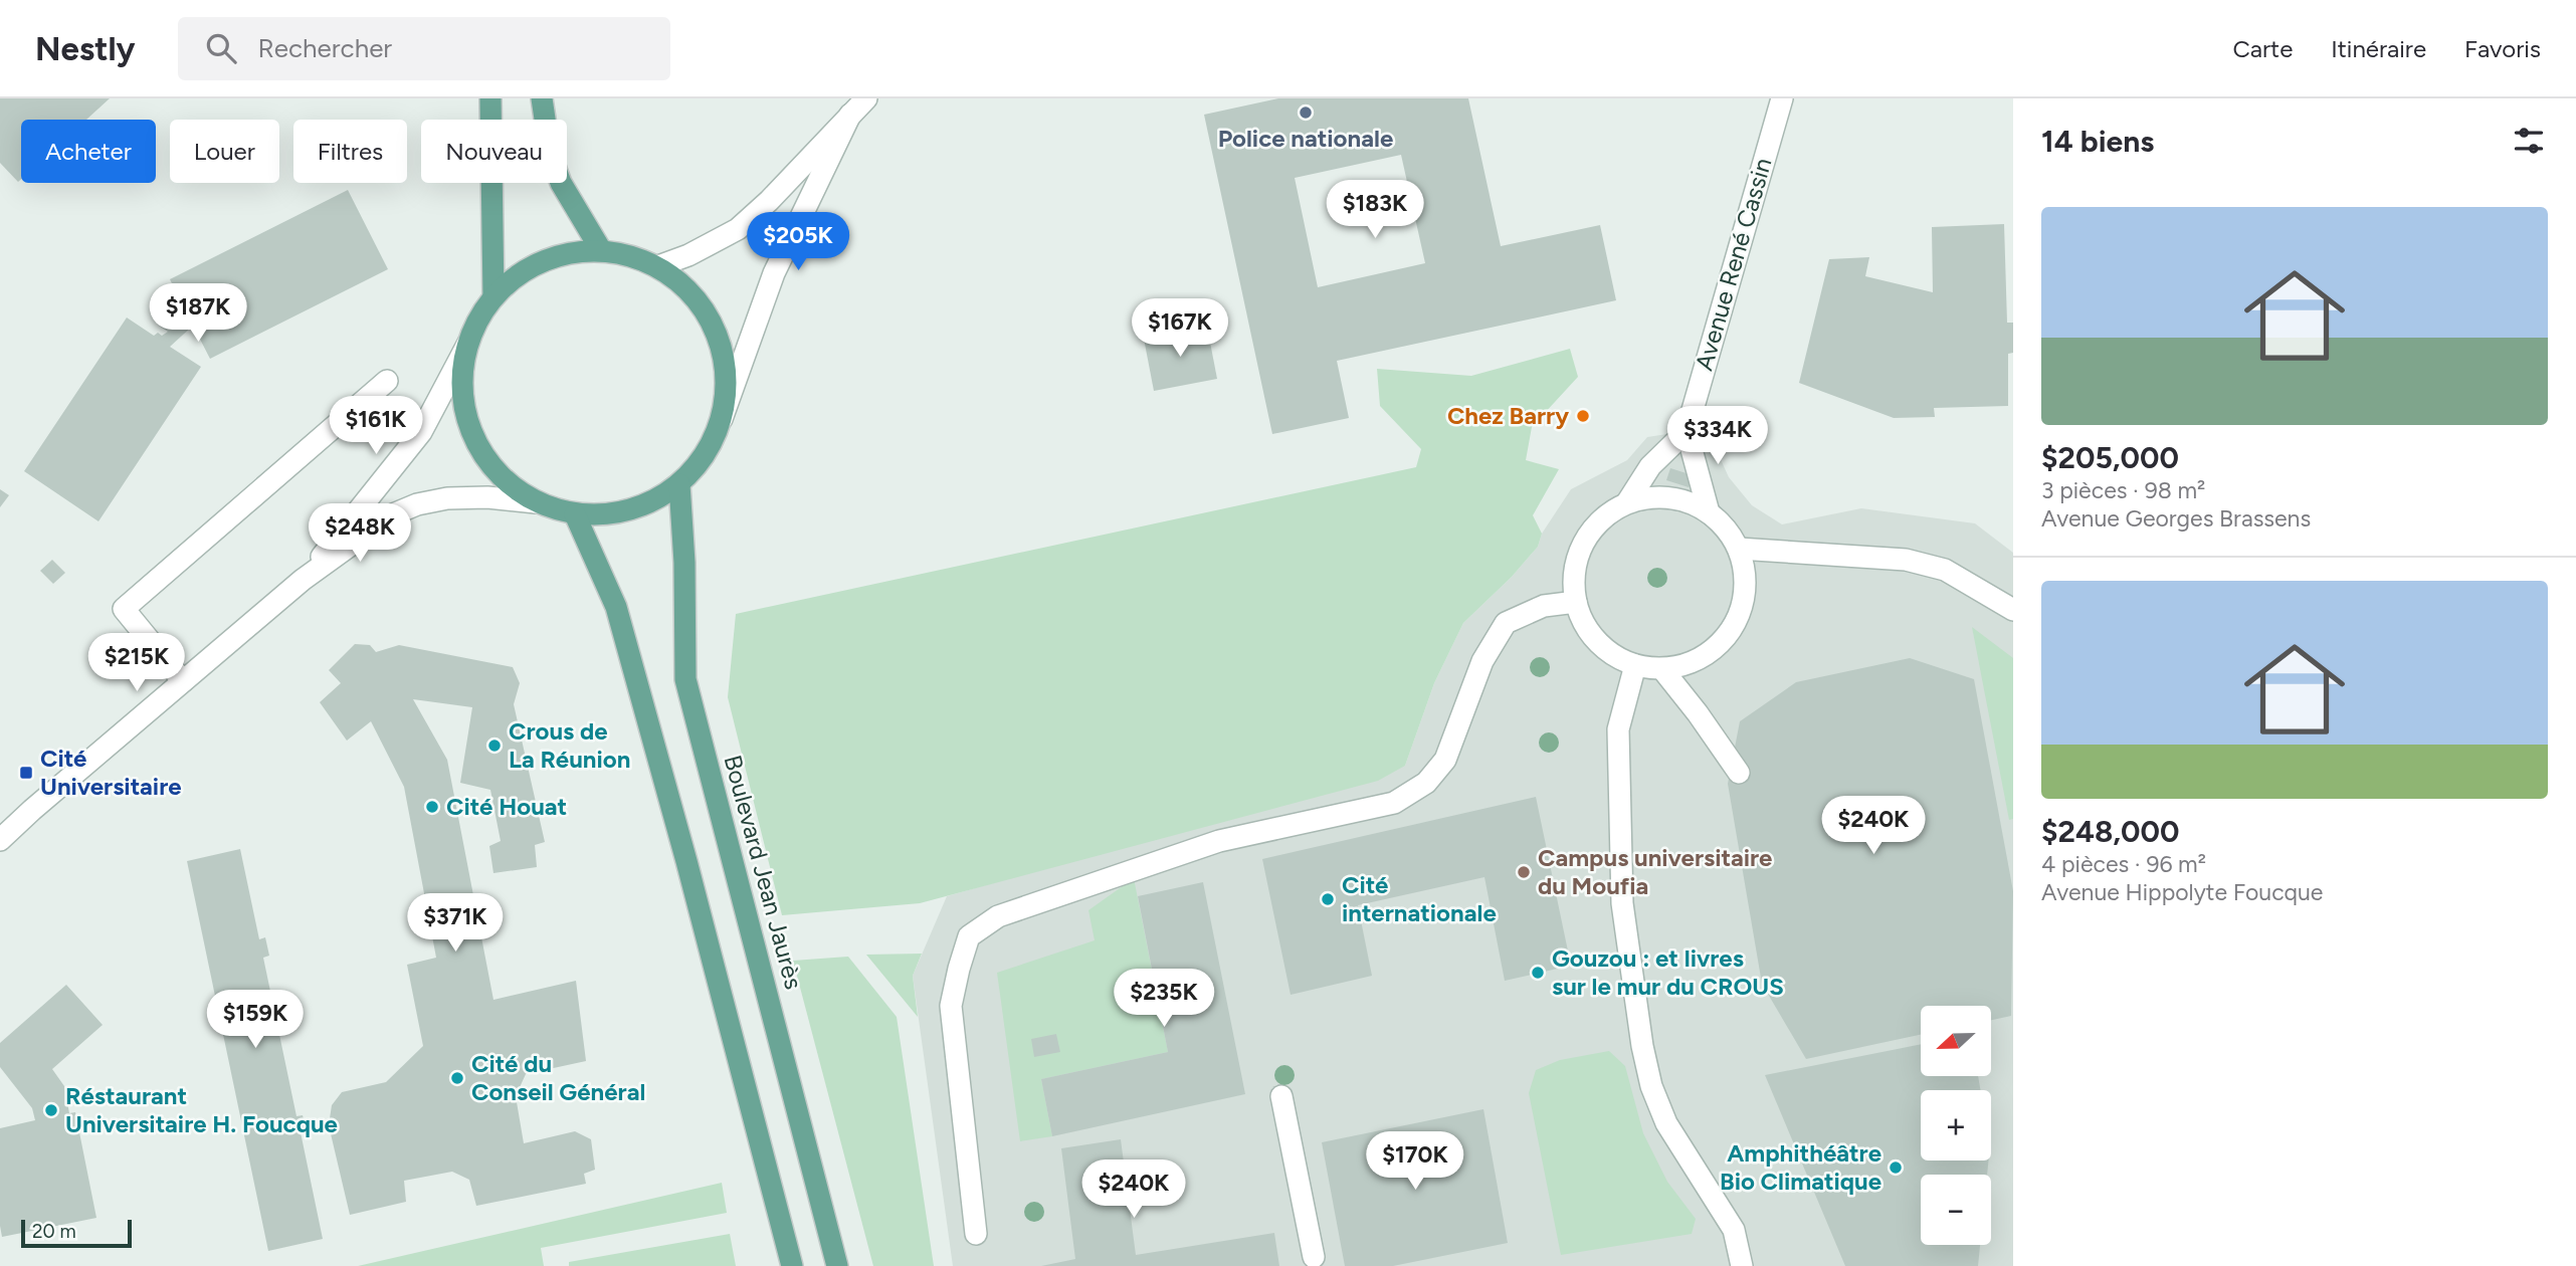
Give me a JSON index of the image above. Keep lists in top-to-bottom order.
{
  "streets": {
    "main road": ["Boulevard Jean Jaurès"],
    "street": ["Avenue René Cassin"]
  },
  "places": {
    "other": [
      "Police nationale",
      "Chez Barry",
      "Crous de La Réunion",
      "Cité Houat",
      "Campus universitaire du Moufia",
      "Cité internationale",
      "Gouzou : et livres sur le mur du CROUS",
      "Cité du Conseil Général",
      "Réstaurant Universitaire H. Foucque",
      "Amphithéâtre Bio Climatique"
    ],
    "transit": ["Cité Universitaire"]
  },
  "scale_bar": "20 m",
  "north": "left",
  "page": {
    "header": "Nestly",
    "search": "Rechercher",
    "nav": ["Carte", "Itinéraire", "Favoris"],
    "heading": "14 biens",
    "chip": [
      "Acheter",
      "Louer",
      "Filtres",
      "Nouveau"
    ],
    "price": [
      "$183K",
      "$205K",
      "$187K",
      "$167K",
      "$161K",
      "$334K",
      "$248K",
      "$215K",
      "$240K",
      "$371K",
      "$235K",
      "$159K",
      "$170K",
      "$240K"
    ],
    "list": [
      {
        "name": "$205,000",
        "note": "3 pièces · 98 m² · Avenue Georges Brassens"
      },
      {
        "name": "$248,000",
        "note": "4 pièces · 96 m² · Avenue Hippolyte Foucque"
      }
    ],
    "map_buttons": ["+", "−"],
    "scale": "20 m"
  }
}
